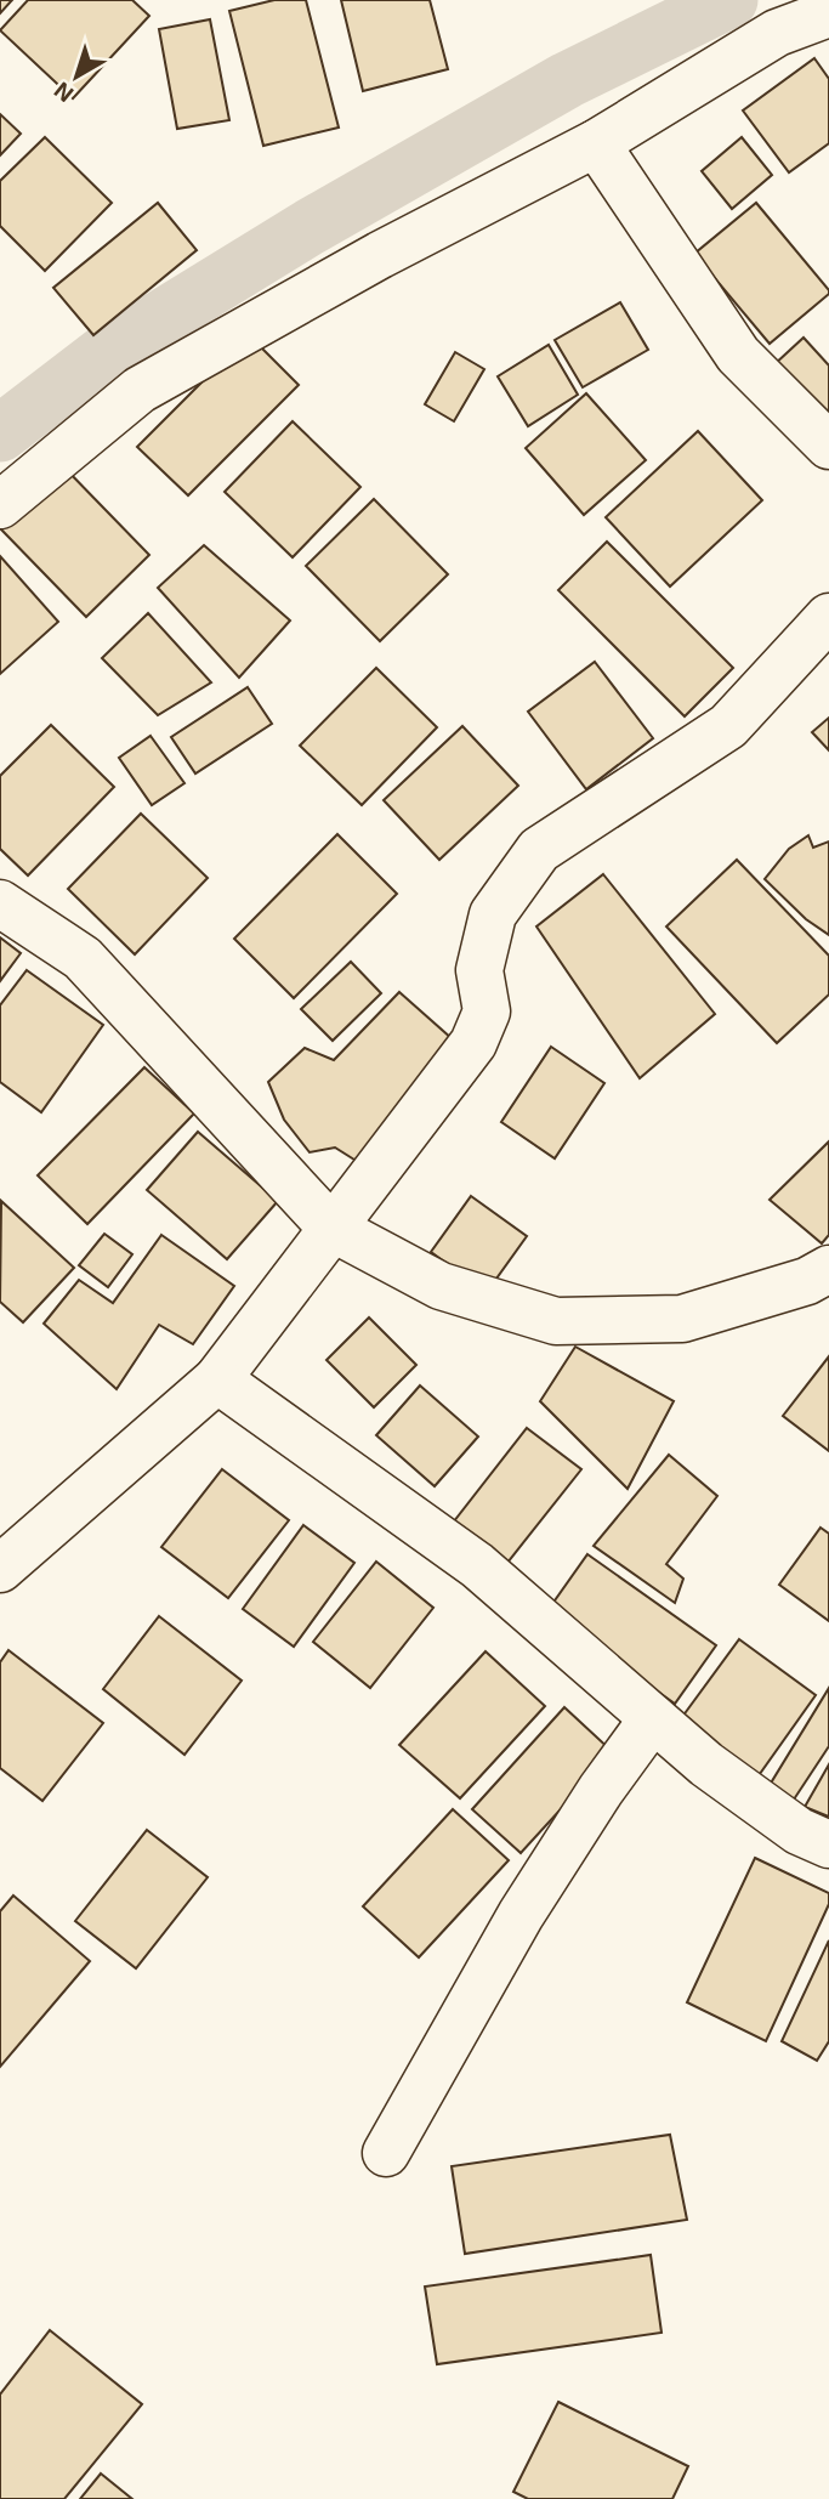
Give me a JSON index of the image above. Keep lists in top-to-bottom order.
{
  "north": "bottom left"
}
